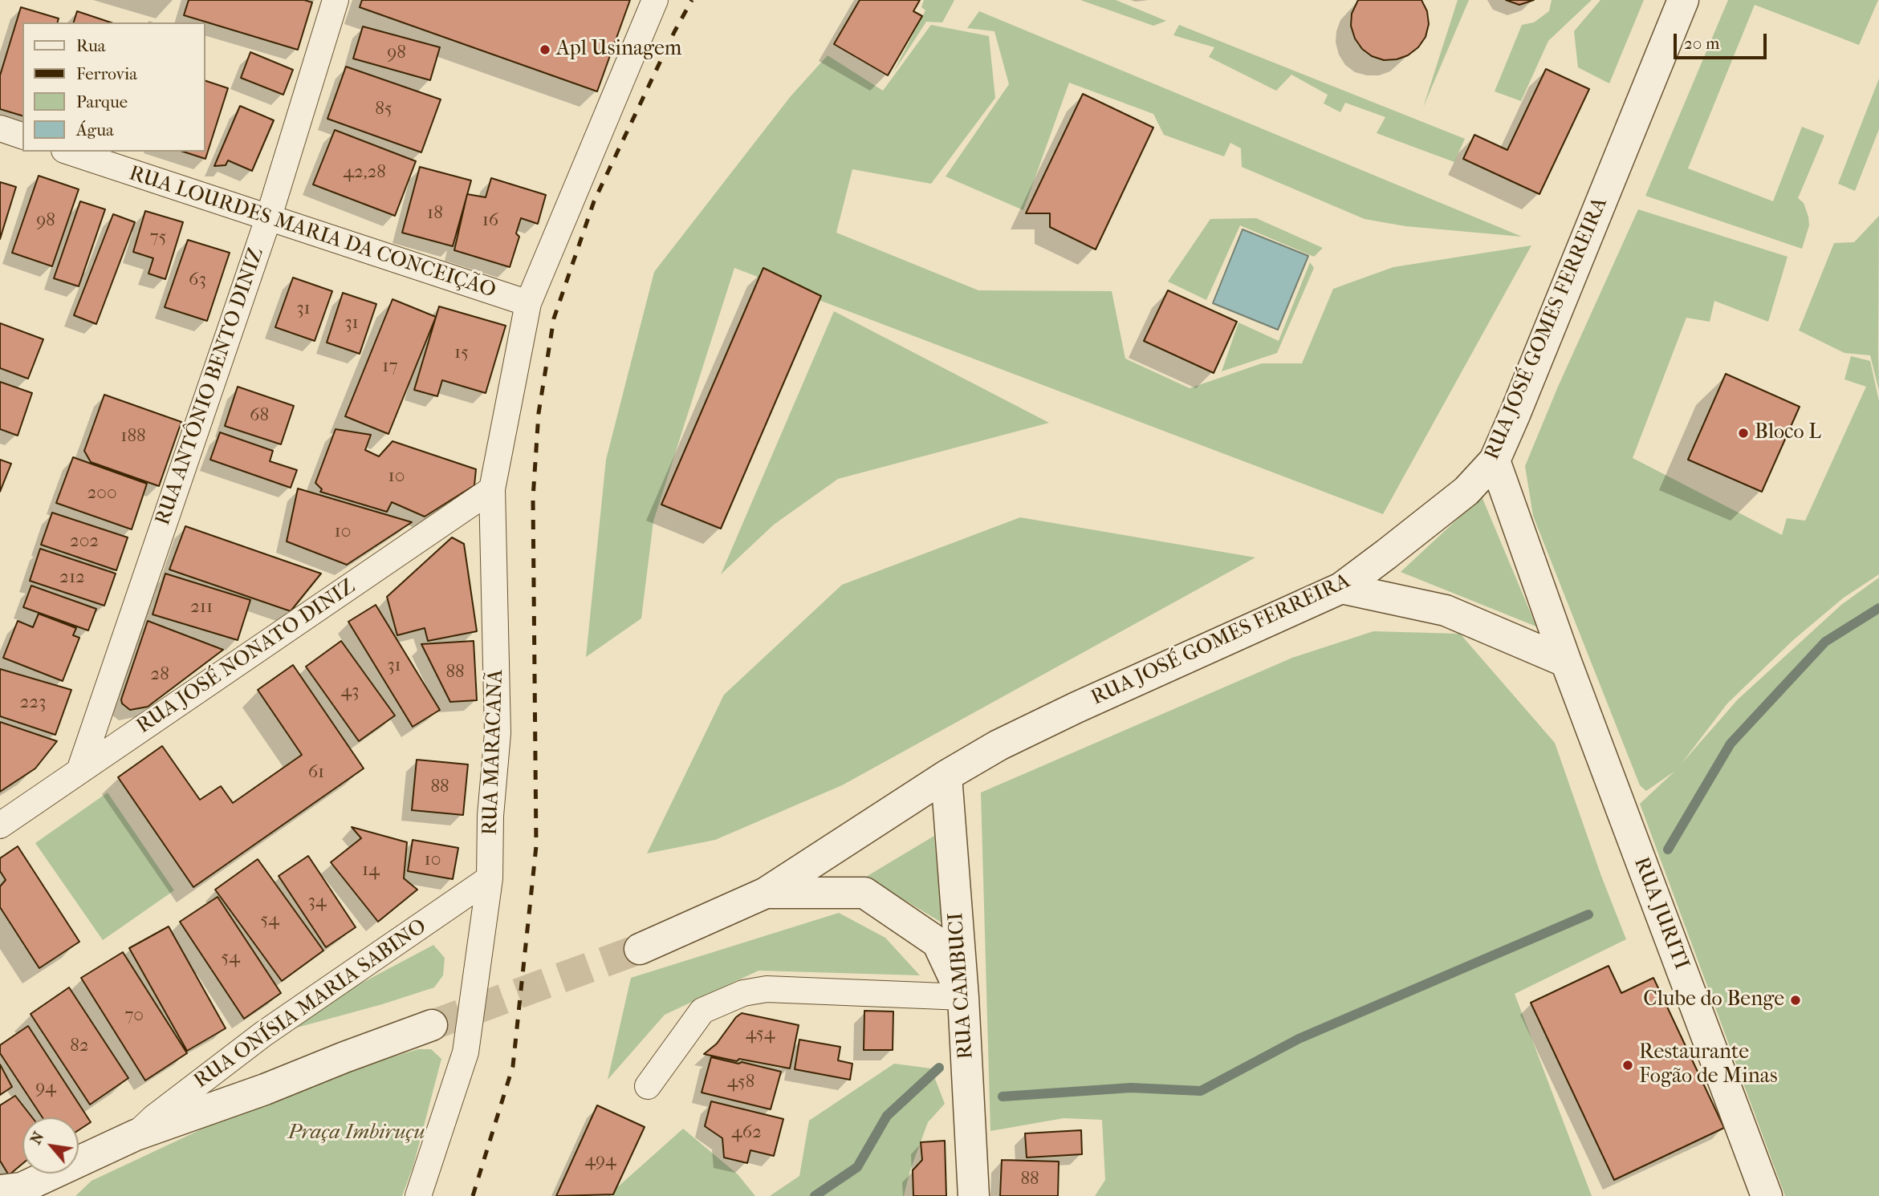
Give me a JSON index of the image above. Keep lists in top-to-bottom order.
{
  "streets": {
    "street": [
      "RUA LOURDES MARIA DA CONCEIÇÃO",
      "RUA JOSÉ GOMES FERREIRA",
      "RUA ANTÔNIO BENTO DINIZ",
      "RUA JOSÉ NONATO DINIZ",
      "RUA MARACANÃ",
      "RUA JURITI",
      "RUA CAMBUCI",
      "RUA ONÍSIA MARIA SABINO"
    ]
  },
  "crossings": [
    ["RUA LOURDES MARIA DA CONCEIÇÃO", "RUA ANTÔNIO BENTO DINIZ"],
    ["RUA LOURDES MARIA DA CONCEIÇÃO", "RUA MARACANÃ"],
    ["RUA JOSÉ GOMES FERREIRA", "RUA JURITI"],
    ["RUA JOSÉ GOMES FERREIRA", "RUA CAMBUCI"],
    ["RUA ANTÔNIO BENTO DINIZ", "RUA JOSÉ NONATO DINIZ"],
    ["RUA JOSÉ NONATO DINIZ", "RUA MARACANÃ"],
    ["RUA MARACANÃ", "RUA ONÍSIA MARIA SABINO"]
  ],
  "parks": ["Praça Imbiruçu"],
  "places": [
    "Apl Usinagem",
    "Bloco L",
    "Clube do Benge",
    "Restaurante Fogão de Minas"
  ],
  "house_numbers": [
    "98",
    "85",
    "42,28",
    "18",
    "98",
    "16",
    "75",
    "63",
    "31",
    "31",
    "15",
    "17",
    "68",
    "188",
    "10",
    "200",
    "10",
    "202",
    "212",
    "211",
    "31",
    "88",
    "28",
    "43",
    "223",
    "61",
    "88",
    "10",
    "14",
    "34",
    "54",
    "54",
    "70",
    "454",
    "82",
    "458",
    "94",
    "462",
    "494",
    "88"
  ],
  "legend": [
    "Rua",
    "Ferrovia",
    "Parque",
    "Água"
  ],
  "scale_bar": "20 m",
  "north": "top left"
}
